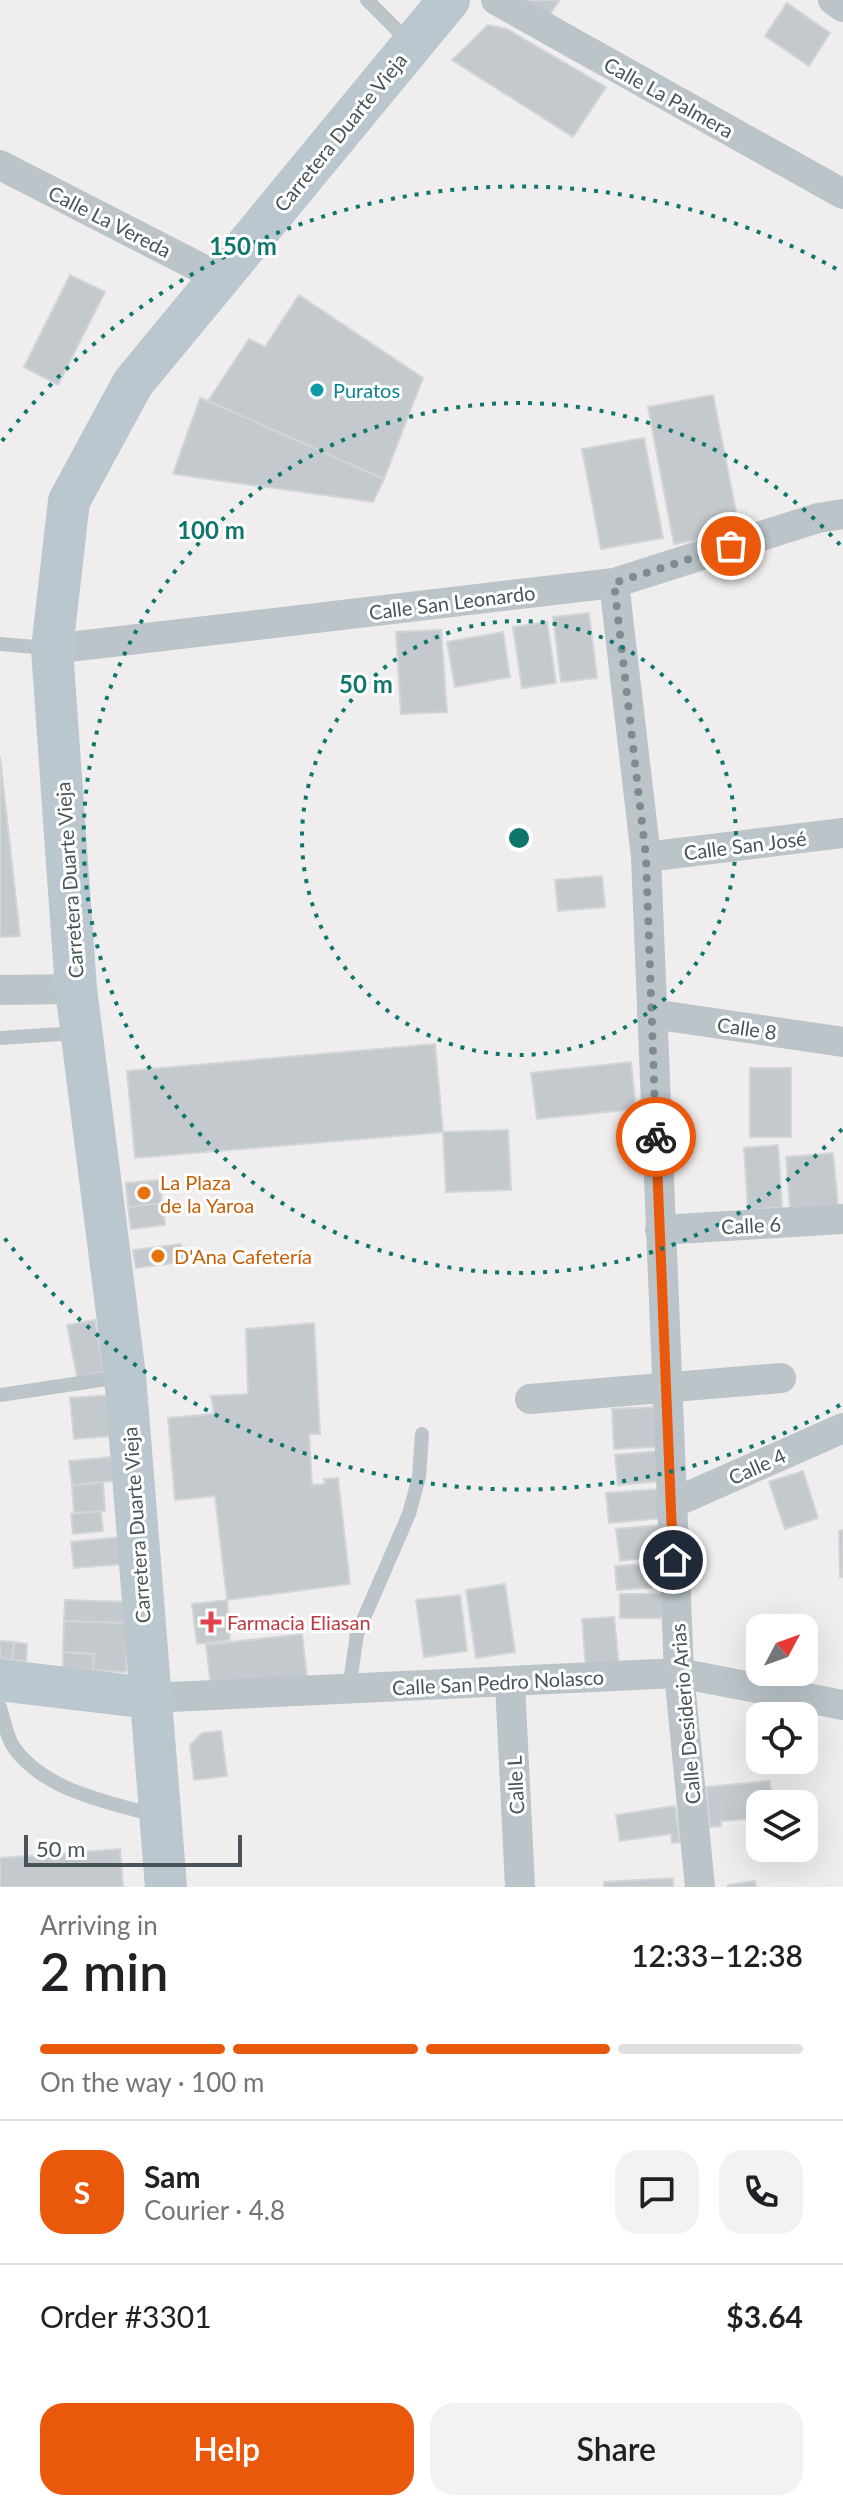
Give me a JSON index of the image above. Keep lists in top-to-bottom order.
{
  "streets": {
    "main road": ["Carretera Duarte Vieja"],
    "street": [
      "Calle La Palmera",
      "Calle La Vereda",
      "Calle San Leonardo",
      "Calle San José",
      "Calle 8",
      "Calle 6",
      "Calle 4",
      "Calle San Pedro Nolasco",
      "Calle Desiderio Arias",
      "Calle L"
    ]
  },
  "crossings": [
    ["Carretera Duarte Vieja", "Calle La Vereda"],
    ["Carretera Duarte Vieja", "Calle San Leonardo"],
    ["Carretera Duarte Vieja", "Calle San Pedro Nolasco"],
    ["Calle San Leonardo", "Calle Desiderio Arias"],
    ["Calle San José", "Calle Desiderio Arias"],
    ["Calle 8", "Calle Desiderio Arias"],
    ["Calle 6", "Calle Desiderio Arias"],
    ["Calle 4", "Calle Desiderio Arias"],
    ["Calle San Pedro Nolasco", "Calle Desiderio Arias"],
    ["Calle San Pedro Nolasco", "Calle L"]
  ],
  "places": {
    "other": ["Puratos", "La Plaza de la Yaroa", "D'Ana Cafetería"],
    "health": ["Farmacia Eliasan"]
  },
  "scale_bar": "50 m",
  "north": "top right",
  "page": {
    "scale": "50 m",
    "heading": ["2 min", "Arriving in", "12:33–12:38"],
    "panel": [
      "Sam",
      "Courier · 4.8",
      "Order #3301",
      "$3.64"
    ],
    "bar": "On the way · 100 m",
    "round": "S",
    "buttons": ["Help", "Share"]
  },
  "rings": ["150 m", "100 m", "50 m"]
}
